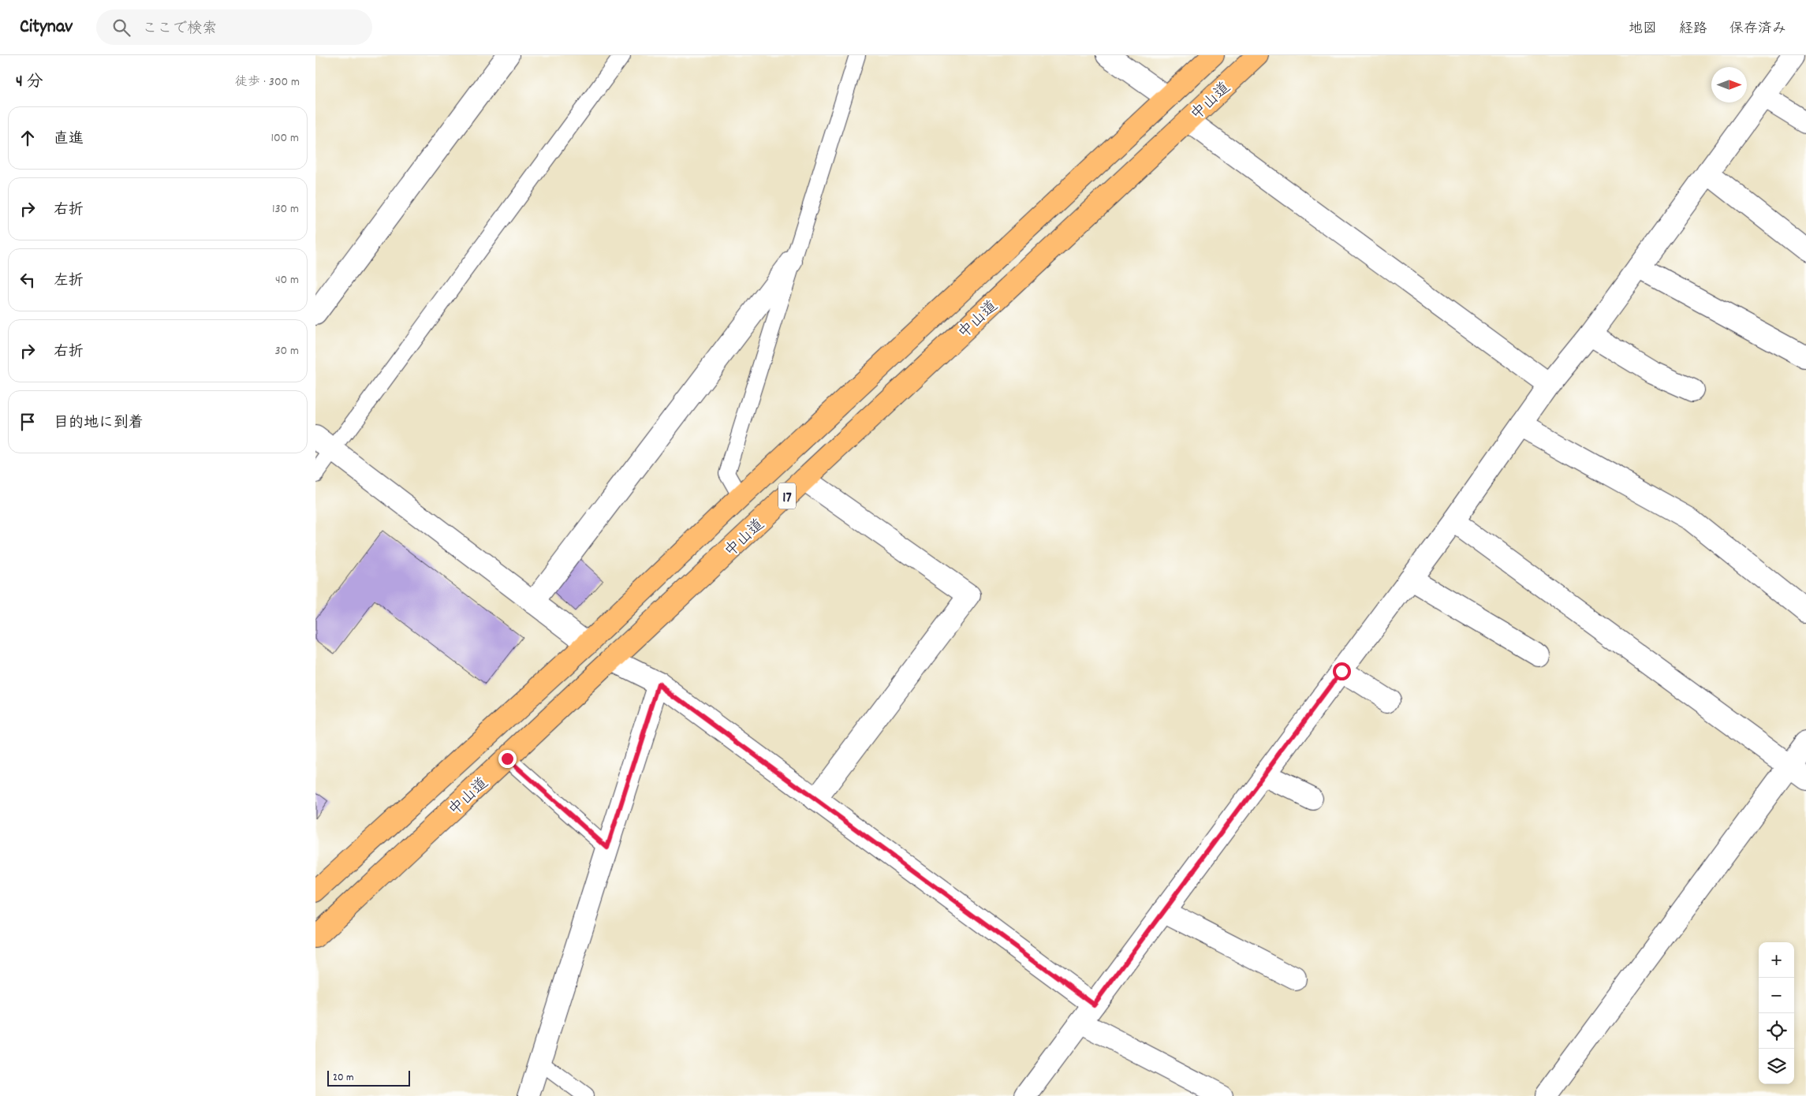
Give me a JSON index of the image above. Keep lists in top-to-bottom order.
{
  "streets": {
    "highway": ["中山道", "17"]
  },
  "scale_bar": "20 m",
  "north": "right",
  "page": {
    "header": "Citynav",
    "search": "ここで検索",
    "nav": ["地図", "経路", "保存済み"],
    "heading": ["4 分", "徒歩 · 300 m"],
    "list": [
      ["直進", "100 m"],
      ["右折", "130 m"],
      ["左折", "40 m"],
      ["右折", "30 m"],
      "目的地に到着"
    ],
    "map_buttons": ["+", "−"],
    "scale": "20 m"
  }
}
